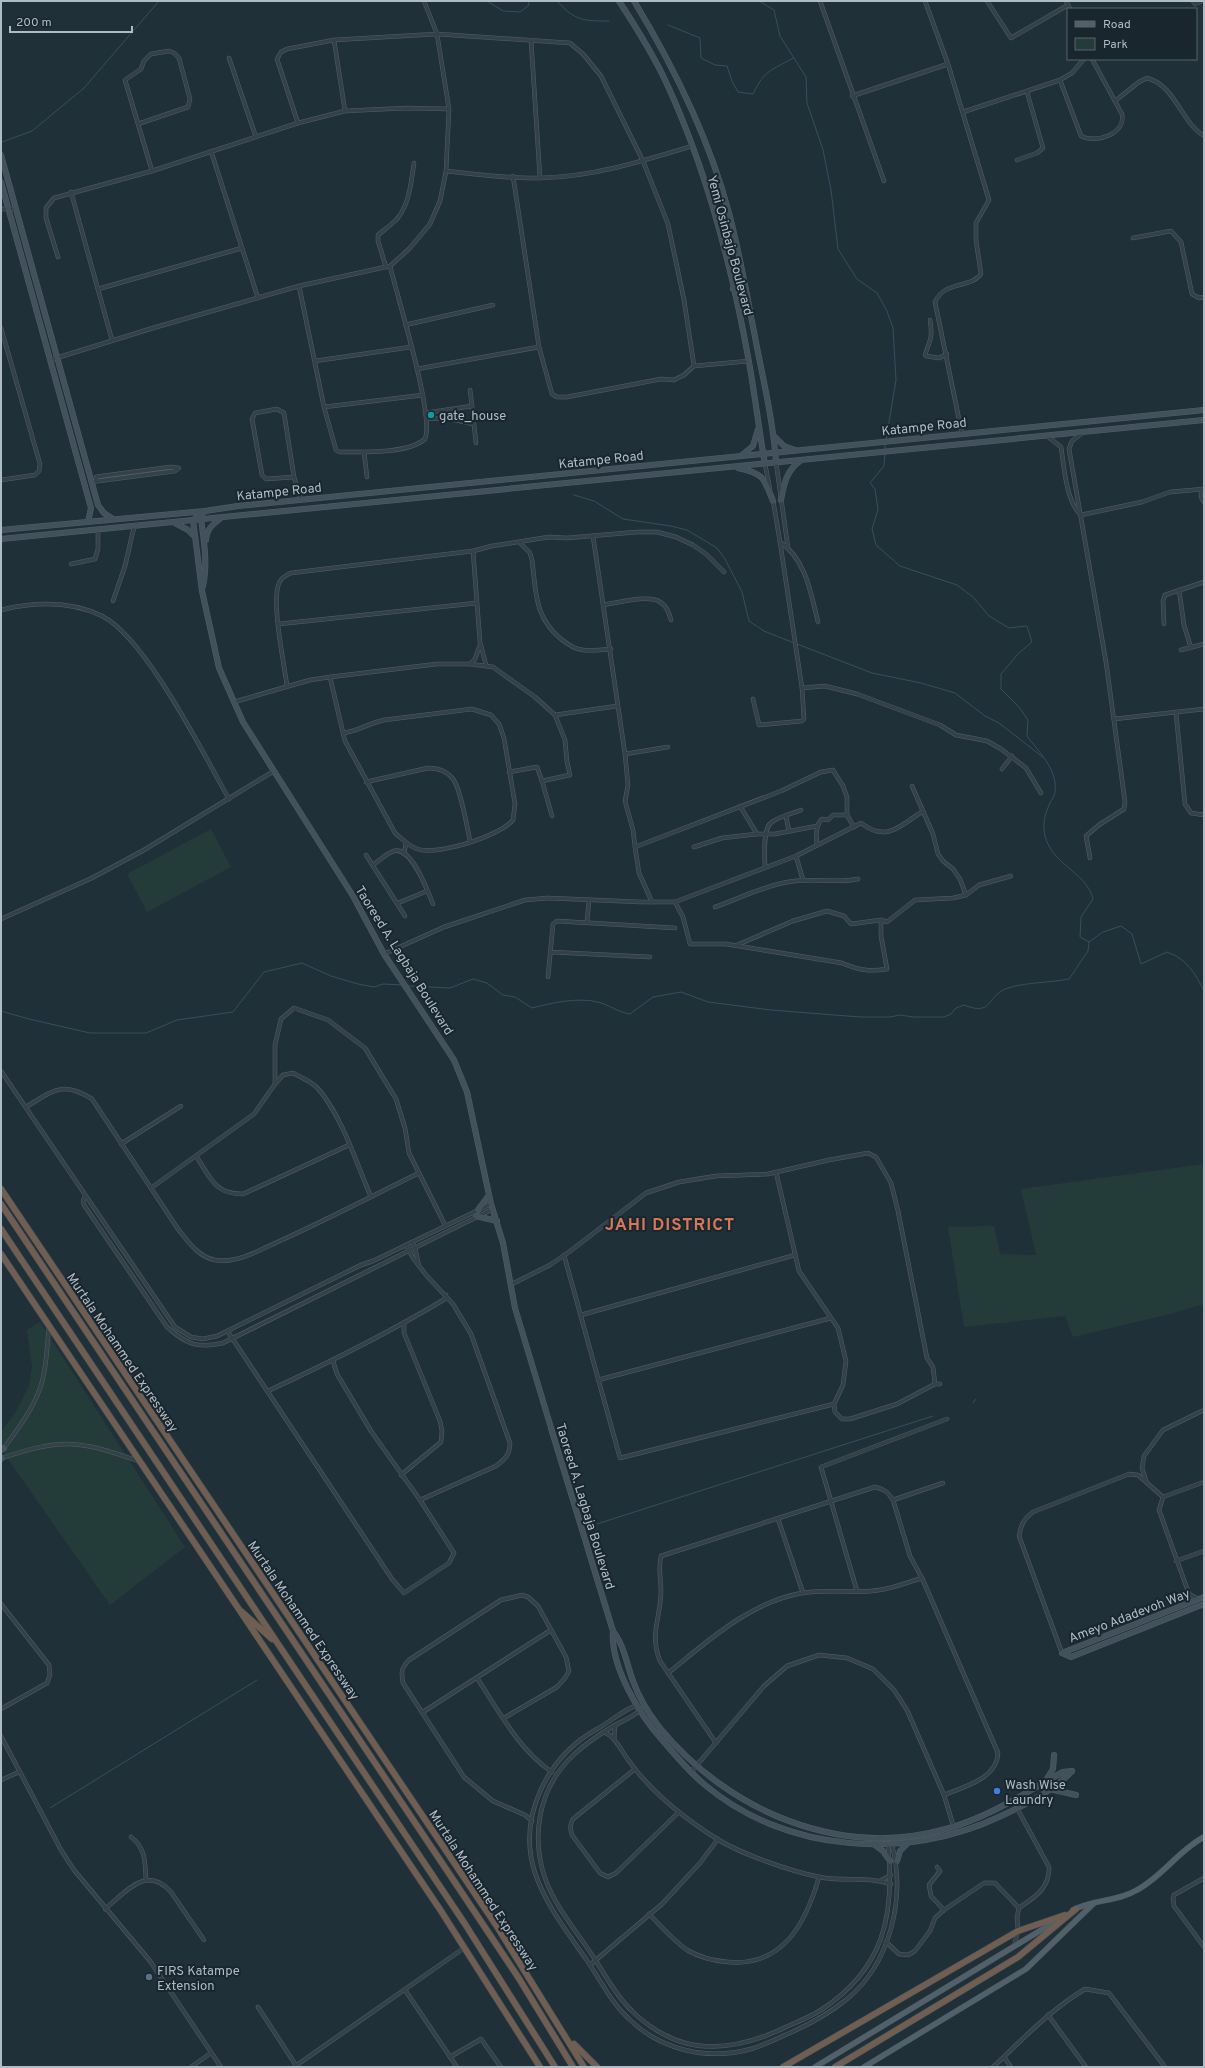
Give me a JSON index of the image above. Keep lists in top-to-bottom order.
{
  "streets": {
    "highway": ["Murtala Mohammed Expressway"],
    "street": [
      "Yemi Osinbajo Boulevard",
      "Katampe Road",
      "Taoreed A. Lagbaja Boulevard",
      "Ameyo Adadevoh Way"
    ]
  },
  "crossings": [
    ["Yemi Osinbajo Boulevard", "Katampe Road"],
    ["Katampe Road", "Taoreed A. Lagbaja Boulevard"]
  ],
  "districts": ["JAHI DISTRICT"],
  "places": ["gate_house", "Wash Wise Laundry", "FIRS Katampe Extension"],
  "legend": ["Road", "Park"],
  "scale_bar": "200 m"
}
